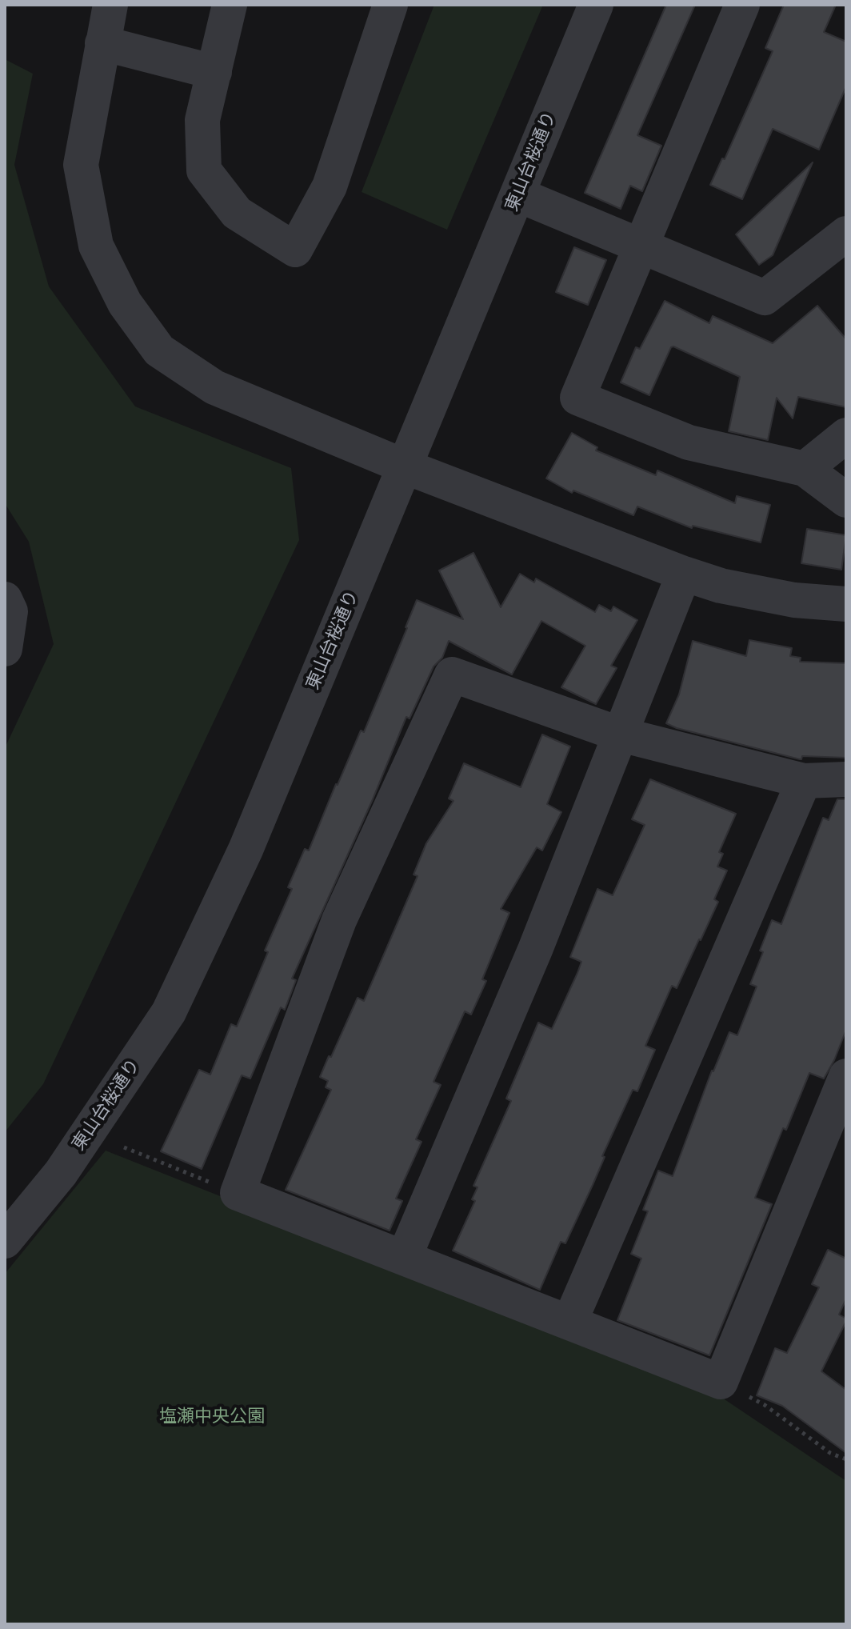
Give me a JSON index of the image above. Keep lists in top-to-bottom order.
{
  "streets": {
    "street": ["東山台桜通り"]
  },
  "parks": ["塩瀬中央公園"]
}
